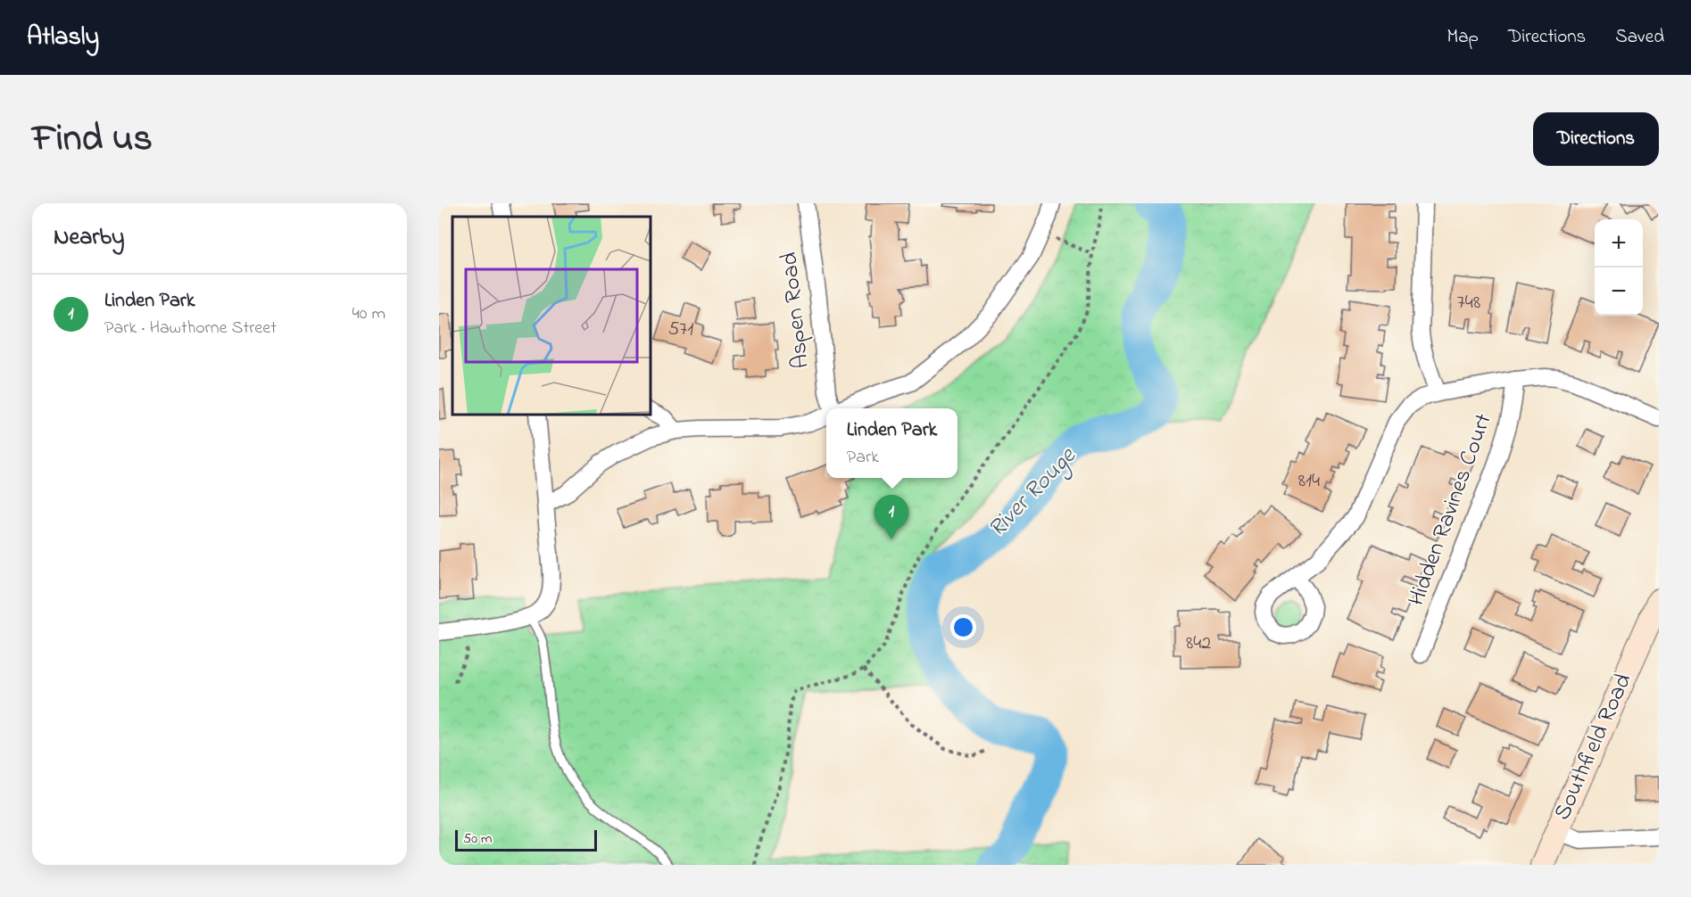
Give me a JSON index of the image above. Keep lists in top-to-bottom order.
{
  "streets": {
    "main road": ["Southfield Road"],
    "street": ["Aspen Road", "Hidden Ravines Court"]
  },
  "water": ["River Rouge"],
  "house_numbers": [
    "748",
    "571",
    "814",
    "842"
  ],
  "scale_bar": "50 m",
  "page": {
    "header": "Atlasly",
    "nav": ["Map", "Directions", "Saved"],
    "title": "Find us",
    "buttons": "Directions",
    "heading": "Nearby",
    "map_buttons": ["+", "−"],
    "list": [
      {
        "mark": "1",
        "name": "Linden Park",
        "note": "Park · Hawthorne Street",
        "value": "40 m"
      }
    ],
    "popup": ["Linden Park", "Park"],
    "pins": "1",
    "scale": "50 m"
  }
}
